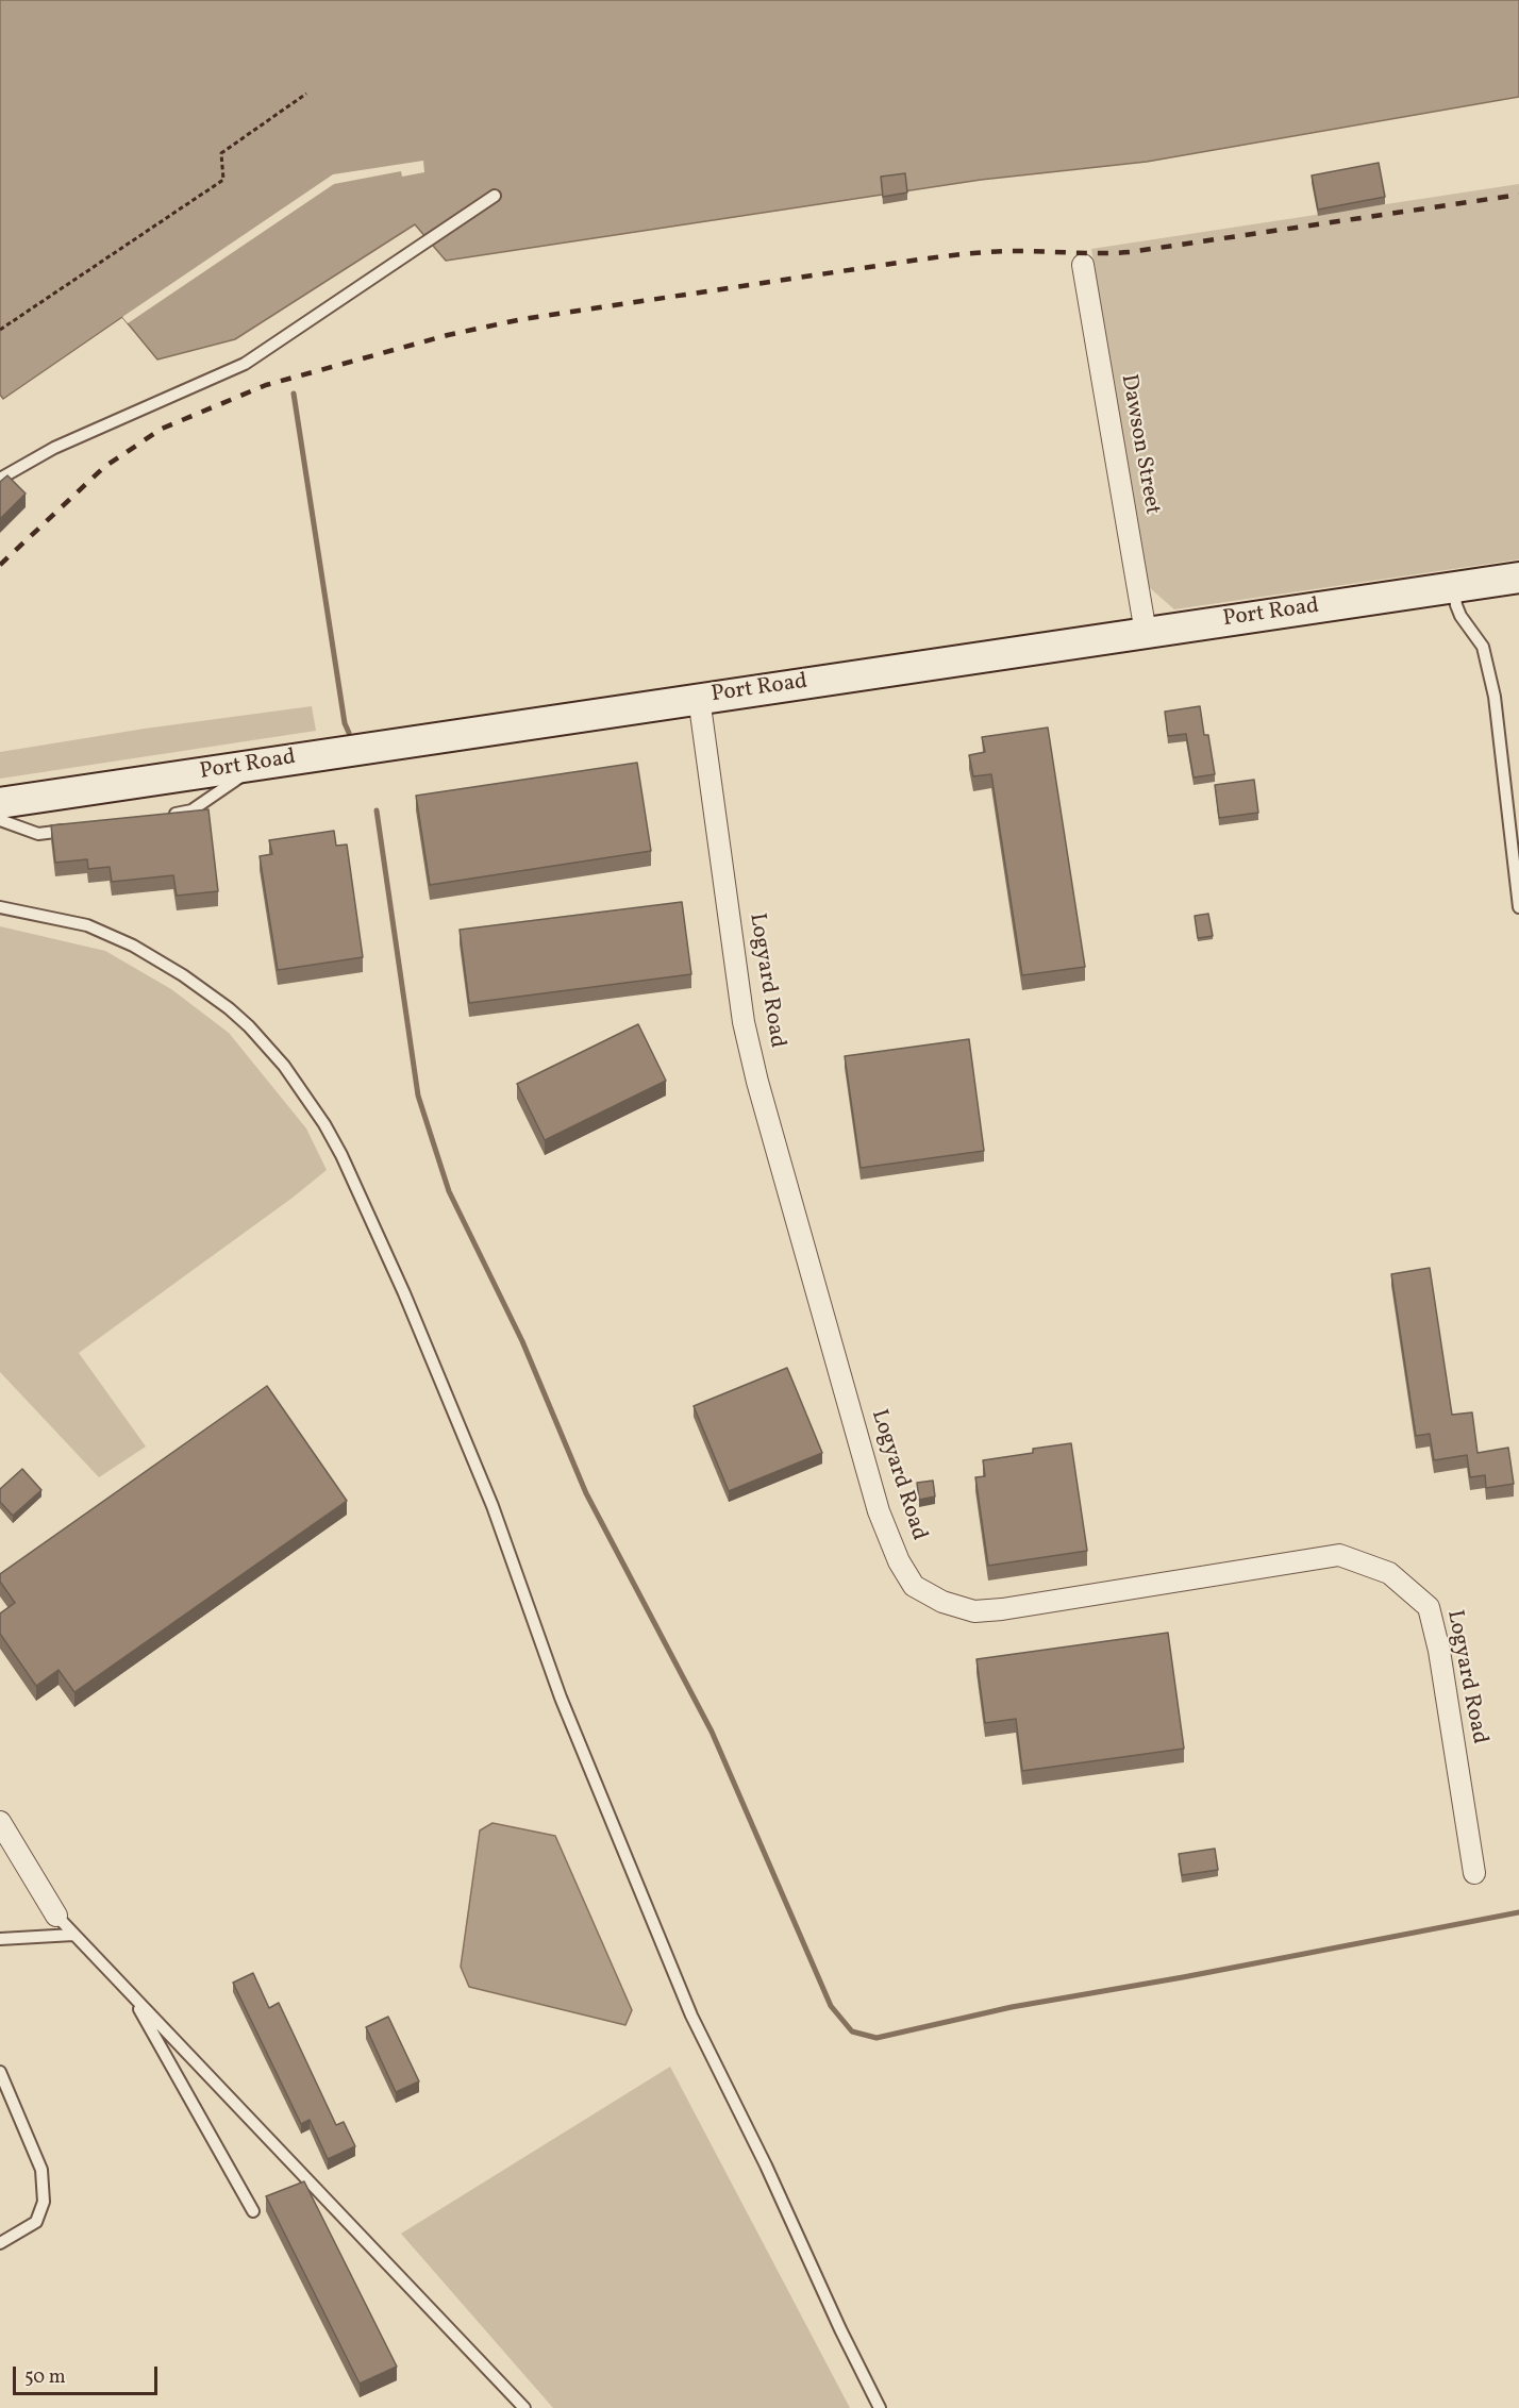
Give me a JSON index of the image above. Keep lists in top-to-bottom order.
{
  "streets": {
    "main road": ["Port Road"],
    "street": ["Dawson Street", "Logyard Road"]
  },
  "crossings": [
    ["Dawson Street", "Port Road"],
    ["Port Road", "Logyard Road"]
  ],
  "scale_bar": "50 m"
}
